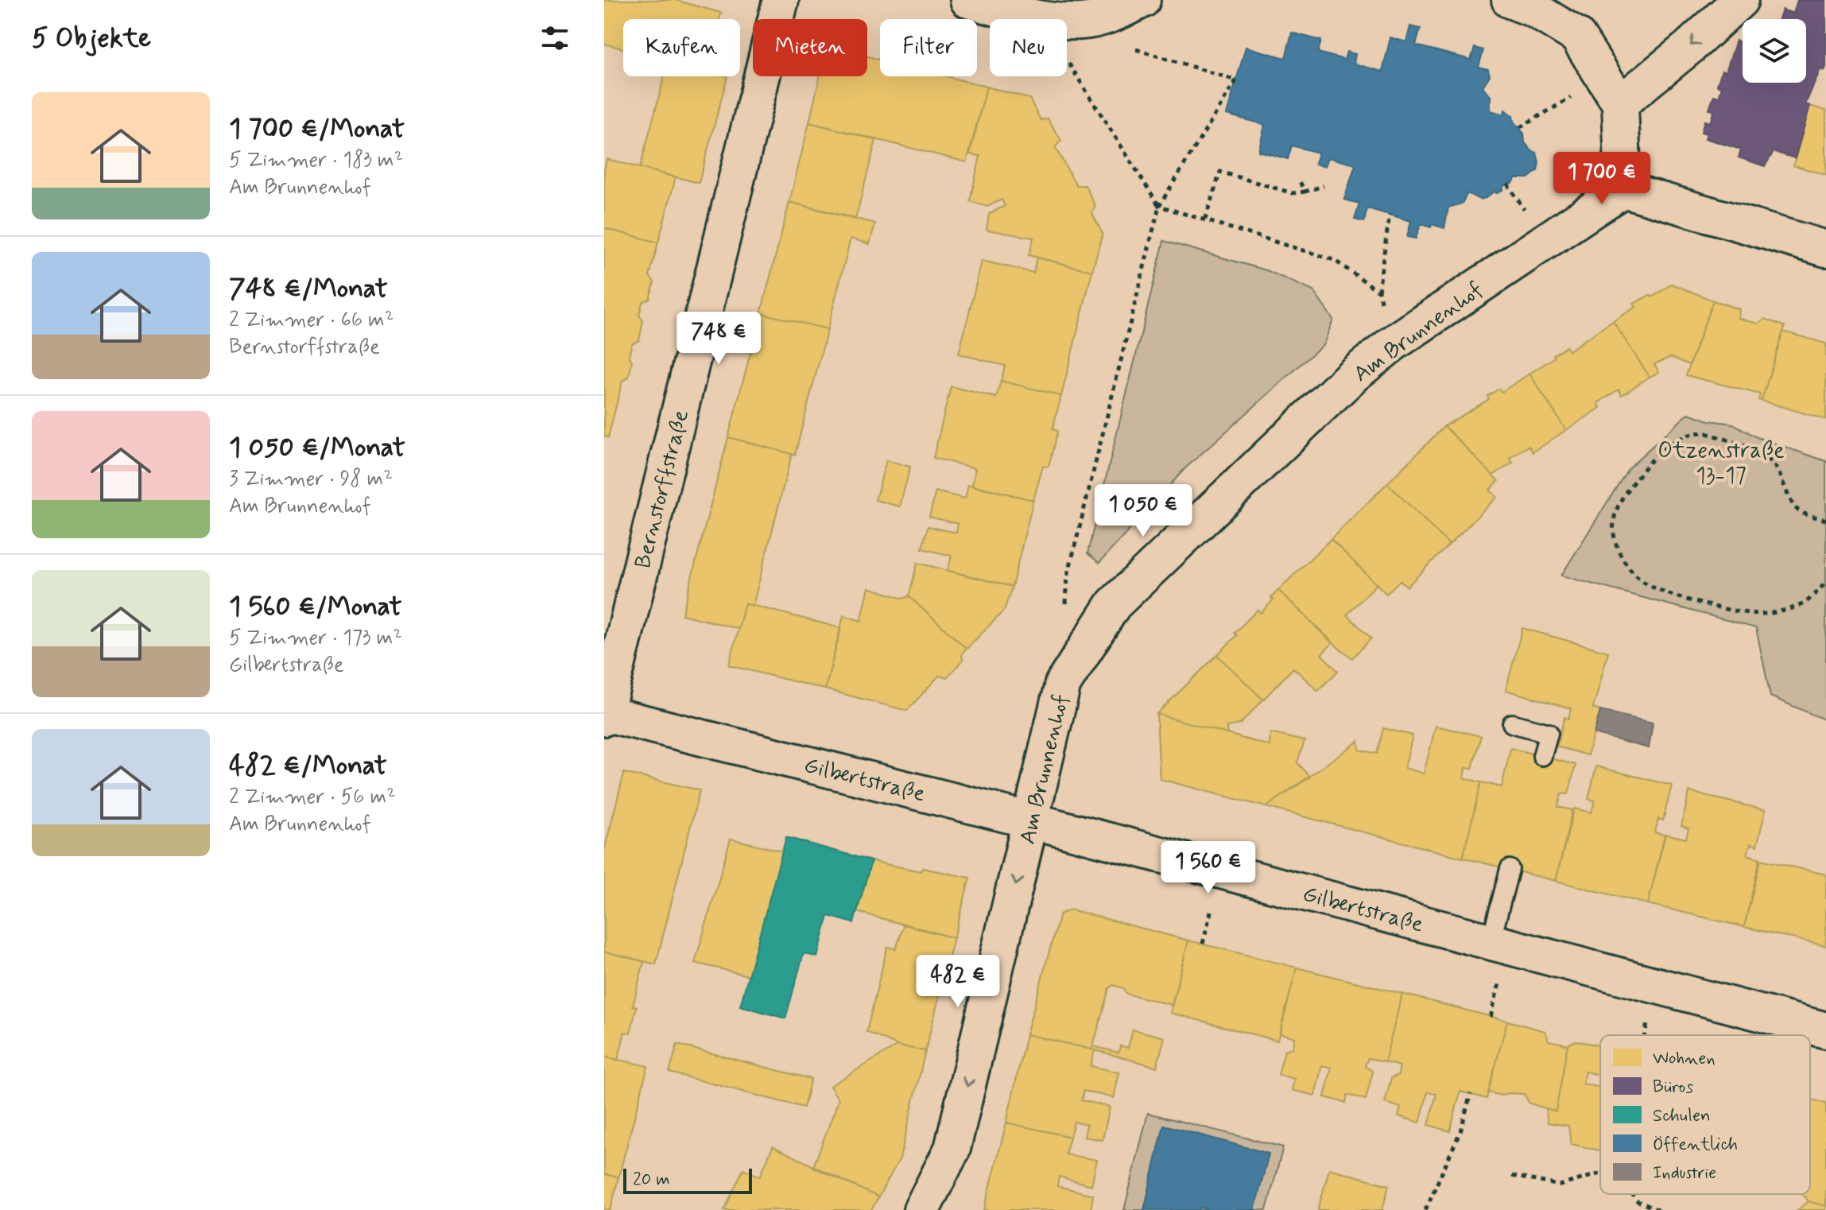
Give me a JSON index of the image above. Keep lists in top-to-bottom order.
{
  "streets": {
    "street": ["Am Brunnenhof", "Bernstorffstraße", "Gilbertstraße"]
  },
  "crossings": [
    ["Am Brunnenhof", "Gilbertstraße"],
    ["Bernstorffstraße", "Gilbertstraße"]
  ],
  "parks": ["Otzenstraße 13-17"],
  "legend": [
    "Wohnen",
    "Büros",
    "Schulen",
    "Öffentlich",
    "Industrie"
  ],
  "scale_bar": "20 m",
  "page": {
    "heading": "5 Objekte",
    "chip": [
      "Kaufen",
      "Mieten",
      "Filter",
      "Neu"
    ],
    "list": [
      {
        "name": "1 700 €/Monat",
        "note": "5 Zimmer · 183 m² · Am Brunnenhof"
      },
      {
        "name": "748 €/Monat",
        "note": "2 Zimmer · 66 m² · Bernstorffstraße"
      },
      {
        "name": "1 050 €/Monat",
        "note": "3 Zimmer · 98 m² · Am Brunnenhof"
      },
      {
        "name": "1 560 €/Monat",
        "note": "5 Zimmer · 173 m² · Gilbertstraße"
      },
      {
        "name": "482 €/Monat",
        "note": "2 Zimmer · 56 m² · Am Brunnenhof"
      }
    ],
    "price": [
      "1 700 €",
      "748 €",
      "1 050 €",
      "1 560 €",
      "482 €"
    ],
    "scale": "20 m"
  }
}
